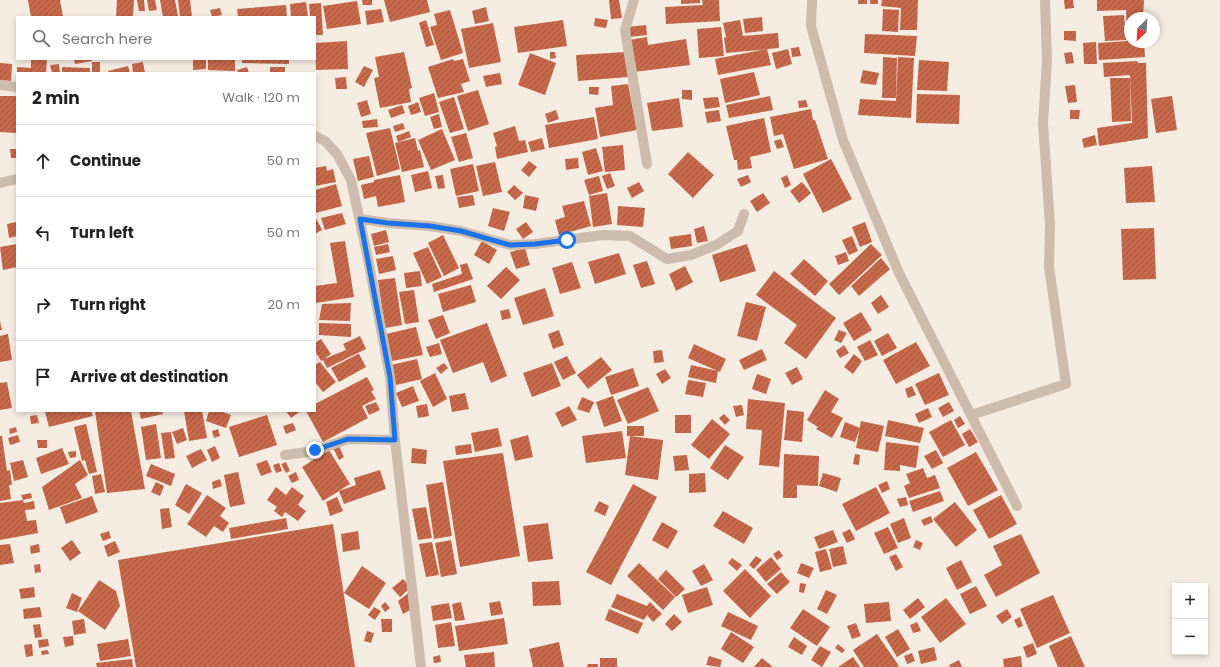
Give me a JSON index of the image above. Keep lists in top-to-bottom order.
{
  "north": "bottom left",
  "page": {
    "search": "Search here",
    "heading": ["2 min", "Walk · 120 m"],
    "list": [
      ["Continue", "50 m"],
      ["Turn left", "50 m"],
      ["Turn right", "20 m"],
      "Arrive at destination"
    ],
    "map_buttons": ["+", "−"]
  }
}
